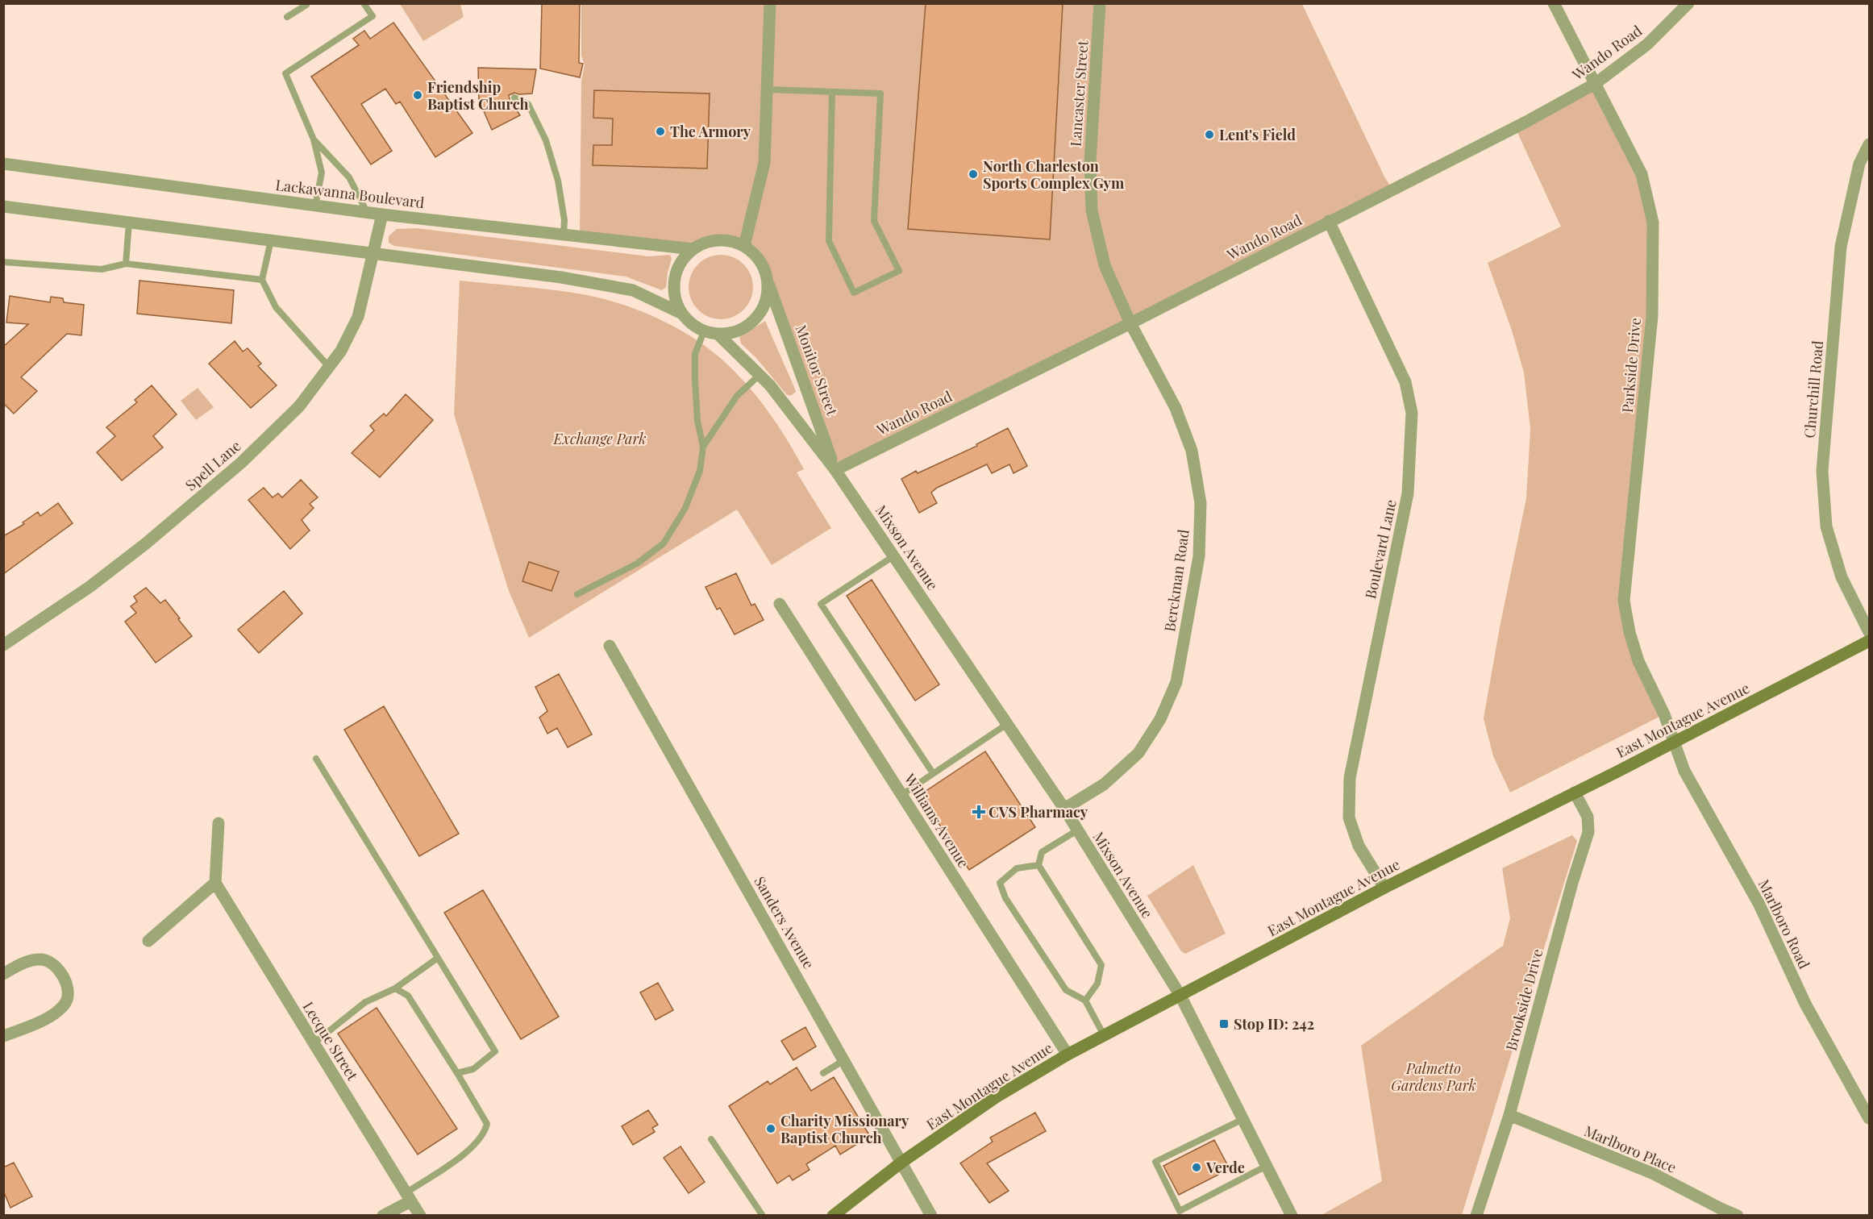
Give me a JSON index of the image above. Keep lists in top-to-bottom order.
{
  "streets": {
    "main road": ["East Montague Avenue"],
    "street": [
      "Wando Road",
      "Lancaster Street",
      "Lackawanna Boulevard",
      "Parkside Drive",
      "Monitor Street",
      "Churchill Road",
      "Spell Lane",
      "Mixson Avenue",
      "Boulevard Lane",
      "Berckman Road",
      "Williams Avenue",
      "Sanders Avenue",
      "Marlboro Road",
      "Brookside Drive",
      "Lecque Street",
      "Marlboro Place"
    ]
  },
  "crossings": [
    ["Wando Road", "Lancaster Street"],
    ["Wando Road", "Parkside Drive"],
    ["Wando Road", "Monitor Street"],
    ["Wando Road", "Mixson Avenue"],
    ["Wando Road", "Boulevard Lane"],
    ["Wando Road", "Berckman Road"],
    ["Lancaster Street", "Berckman Road"],
    ["Lackawanna Boulevard", "Monitor Street"],
    ["Lackawanna Boulevard", "Spell Lane"],
    ["Parkside Drive", "East Montague Avenue"],
    ["Parkside Drive", "Marlboro Road"],
    ["Monitor Street", "Mixson Avenue"],
    ["Mixson Avenue", "Berckman Road"],
    ["Mixson Avenue", "East Montague Avenue"],
    ["Boulevard Lane", "East Montague Avenue"],
    ["East Montague Avenue", "Williams Avenue"],
    ["East Montague Avenue", "Sanders Avenue"],
    ["East Montague Avenue", "Marlboro Road"],
    ["East Montague Avenue", "Brookside Drive"],
    ["Brookside Drive", "Marlboro Place"]
  ],
  "parks": ["Exchange Park", "Palmetto Gardens Park"],
  "places": {
    "other": [
      "Friendship Baptist Church",
      "The Armory",
      "Lent's Field",
      "North Charleston Sports Complex Gym",
      "Charity Missionary Baptist Church",
      "Verde"
    ],
    "health": ["CVS Pharmacy"],
    "transit": ["Stop ID: 242"]
  }
}
